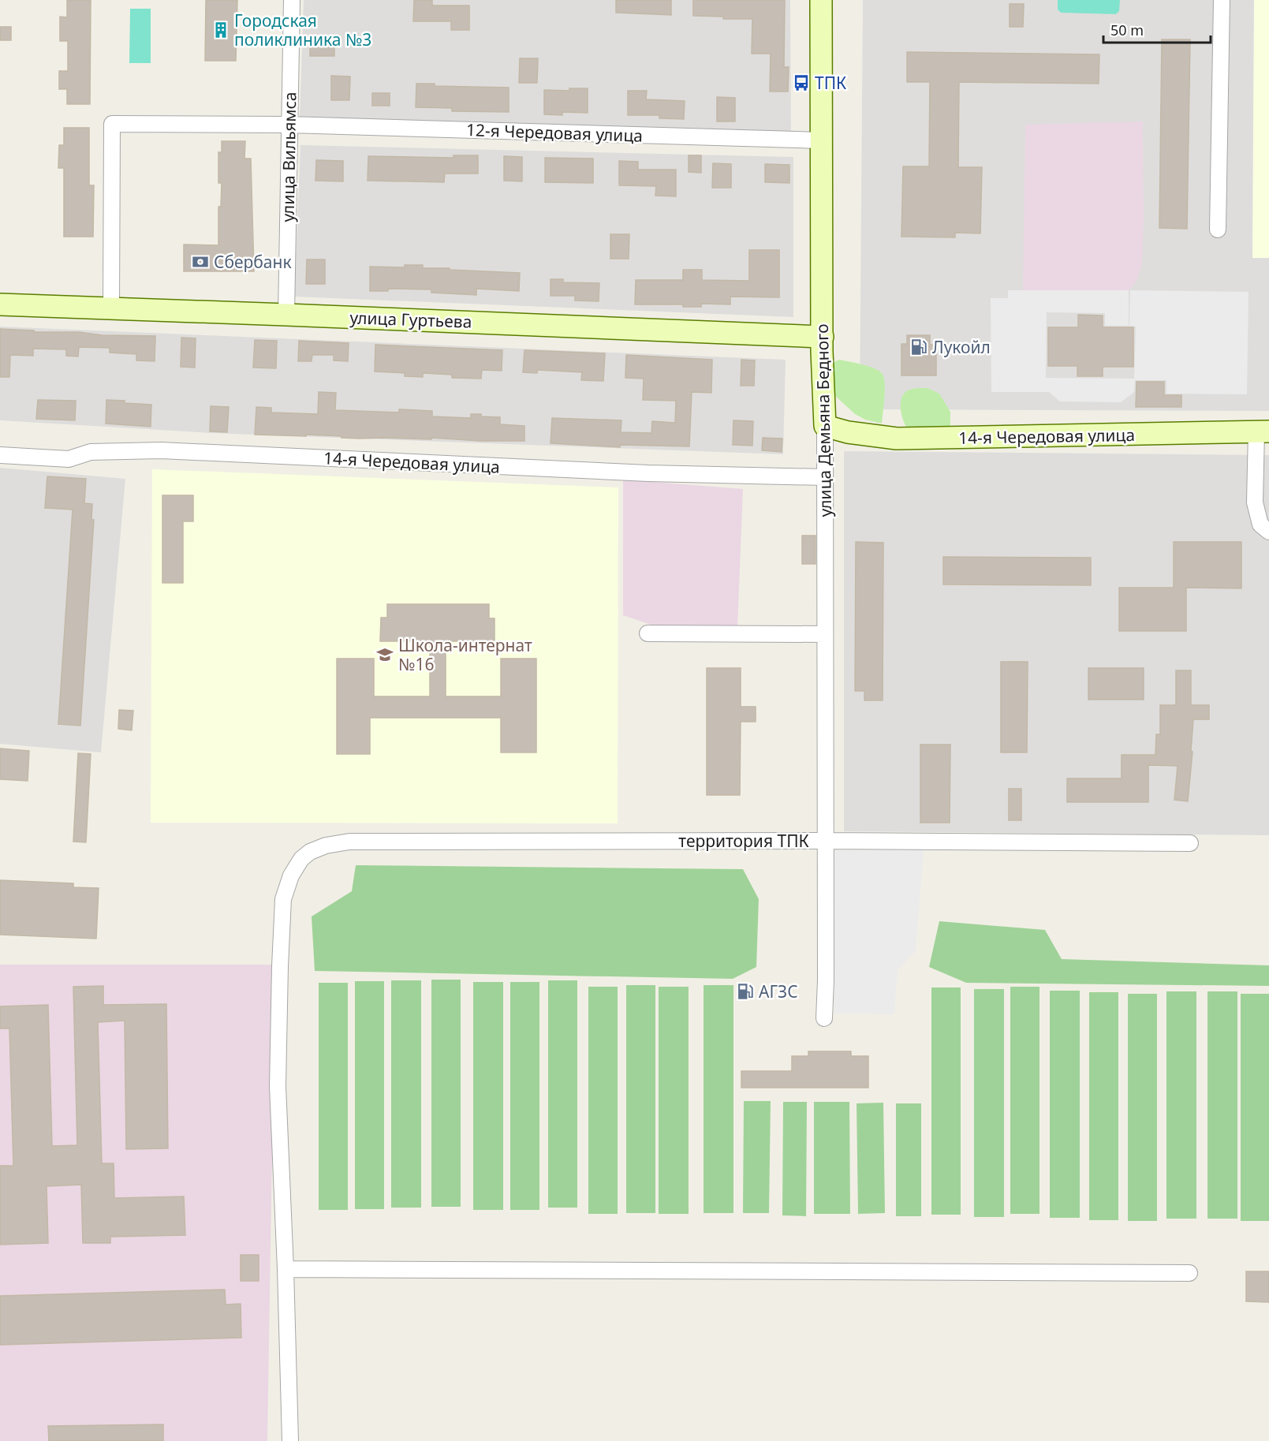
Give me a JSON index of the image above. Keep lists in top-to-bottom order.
{
  "streets": {
    "main road": ["улица Гуртьева", "улица Демьяна Бедного", "14-я Чередовая улица"],
    "street": ["12-я Чередовая улица", "улица Вильямса", "территория ТПК"]
  },
  "crossings": [
    ["12-я Чередовая улица", "улица Вильямса"],
    ["12-я Чередовая улица", "улица Гуртьева"],
    ["12-я Чередовая улица", "улица Демьяна Бедного"],
    ["улица Вильямса", "улица Гуртьева"],
    ["улица Гуртьева", "улица Демьяна Бедного"],
    ["улица Демьяна Бедного", "14-я Чередовая улица"],
    ["улица Демьяна Бедного", "территория ТПК"]
  ],
  "places": {
    "building": ["Городская поликлиника №3"],
    "bus stop": ["ТПК"],
    "bank": ["Сбербанк"],
    "fuel station": ["Лукойл", "АГЗС"],
    "school or university": ["Школа-интернат №16"]
  },
  "scale_bar": "50 m"
}
